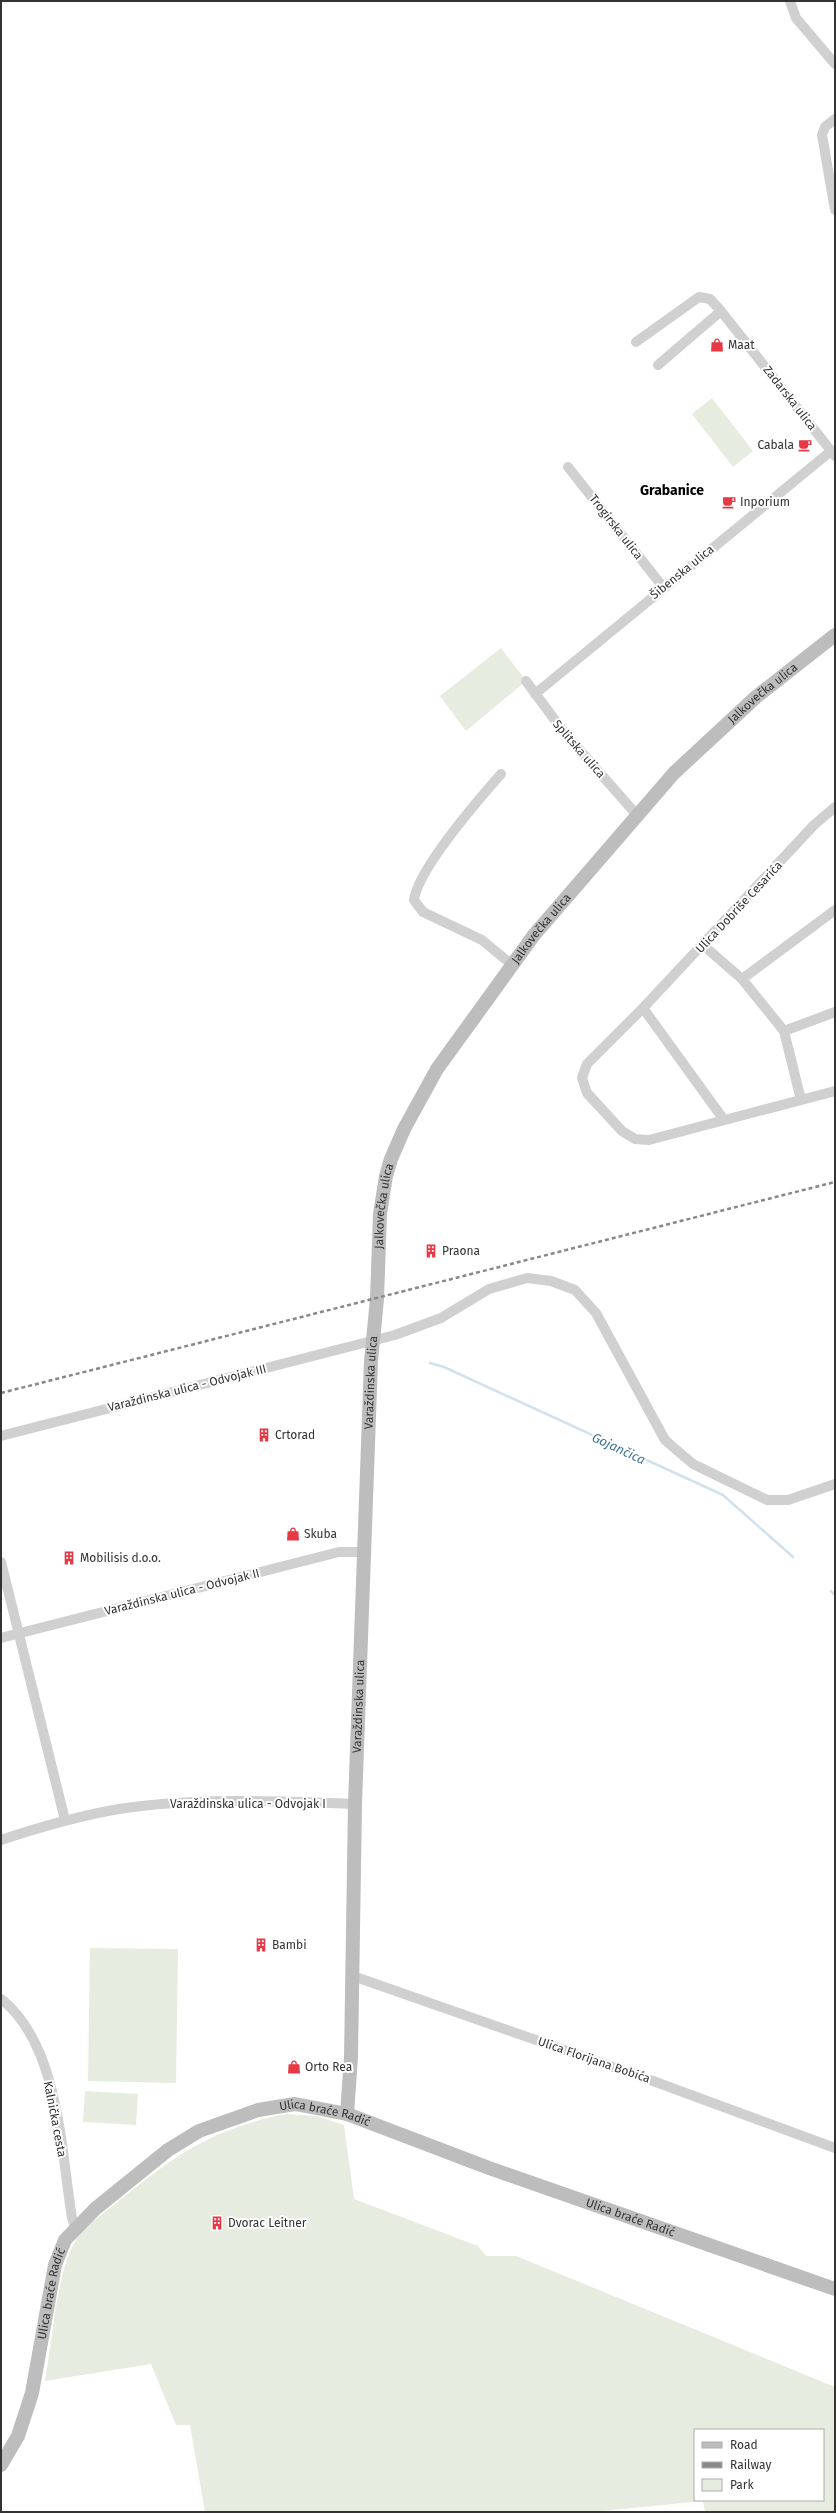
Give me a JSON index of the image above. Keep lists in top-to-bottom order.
{
  "streets": {
    "main road": ["Jalkovečka ulica", "Varaždinska ulica", "Ulica braće Radić"],
    "street": [
      "Zadarska ulica",
      "Trogirska ulica",
      "Šibenska ulica",
      "Splitska ulica",
      "Ulica Dobriše Cesarića",
      "Varaždinska ulica - Odvojak III",
      "Varaždinska ulica - Odvojak II",
      "Varaždinska ulica - Odvojak I",
      "Ulica Florijana Bobića",
      "Kalnička cesta"
    ]
  },
  "crossings": [
    ["Zadarska ulica", "Šibenska ulica"],
    ["Trogirska ulica", "Šibenska ulica"],
    ["Šibenska ulica", "Splitska ulica"],
    ["Jalkovečka ulica", "Splitska ulica"],
    ["Jalkovečka ulica", "Varaždinska ulica"],
    ["Varaždinska ulica", "Varaždinska ulica - Odvojak III"],
    ["Varaždinska ulica", "Varaždinska ulica - Odvojak II"],
    ["Varaždinska ulica", "Varaždinska ulica - Odvojak I"],
    ["Varaždinska ulica", "Ulica Florijana Bobića"],
    ["Varaždinska ulica", "Ulica braće Radić"],
    ["Ulica braće Radić", "Kalnička cesta"]
  ],
  "districts": ["Grabanice"],
  "water": ["Gojančica"],
  "places": {
    "shop": ["Maat", "Skuba", "Orto Rea"],
    "cafe": ["Cabala", "Inporium"],
    "building": [
      "Praona",
      "Crtorad",
      "Mobilisis d.o.o.",
      "Bambi",
      "Dvorac Leitner"
    ]
  },
  "legend": ["Road", "Railway", "Park"]
}
